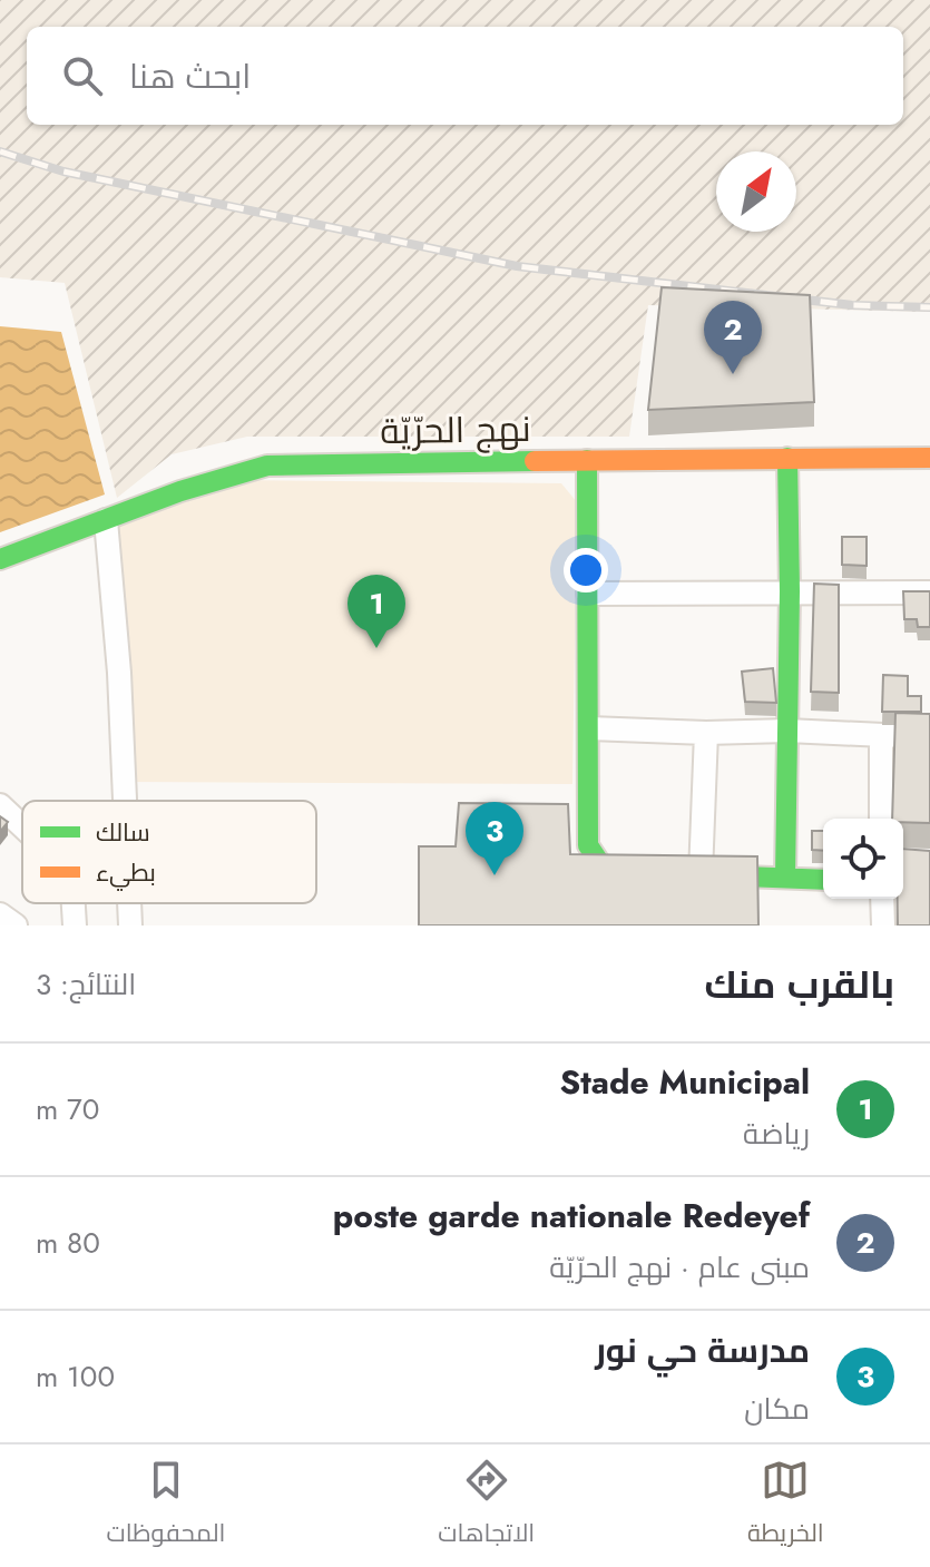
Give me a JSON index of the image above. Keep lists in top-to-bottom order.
{
  "streets": {
    "street": ["نهج الحرّيّة"]
  },
  "legend": ["سالك", "بطيء"],
  "north": "top right",
  "page": {
    "search": "ابحث هنا",
    "pins": ["2", "1", "3"],
    "heading": ["بالقرب منك", "النتائج: 3"],
    "list": [
      {
        "mark": "1",
        "name": "Stade Municipal",
        "note": "رياضة",
        "value": "70 m"
      },
      {
        "mark": "2",
        "name": "poste garde nationale Redeyef",
        "note": "مبنى عام · نهج الحرّيّة",
        "value": "80 m"
      },
      {
        "mark": "3",
        "name": "مدرسة حي نور",
        "note": "مكان",
        "value": "100 m"
      }
    ],
    "nav": ["الخريطة", "الاتجاهات", "المحفوظات"]
  }
}
